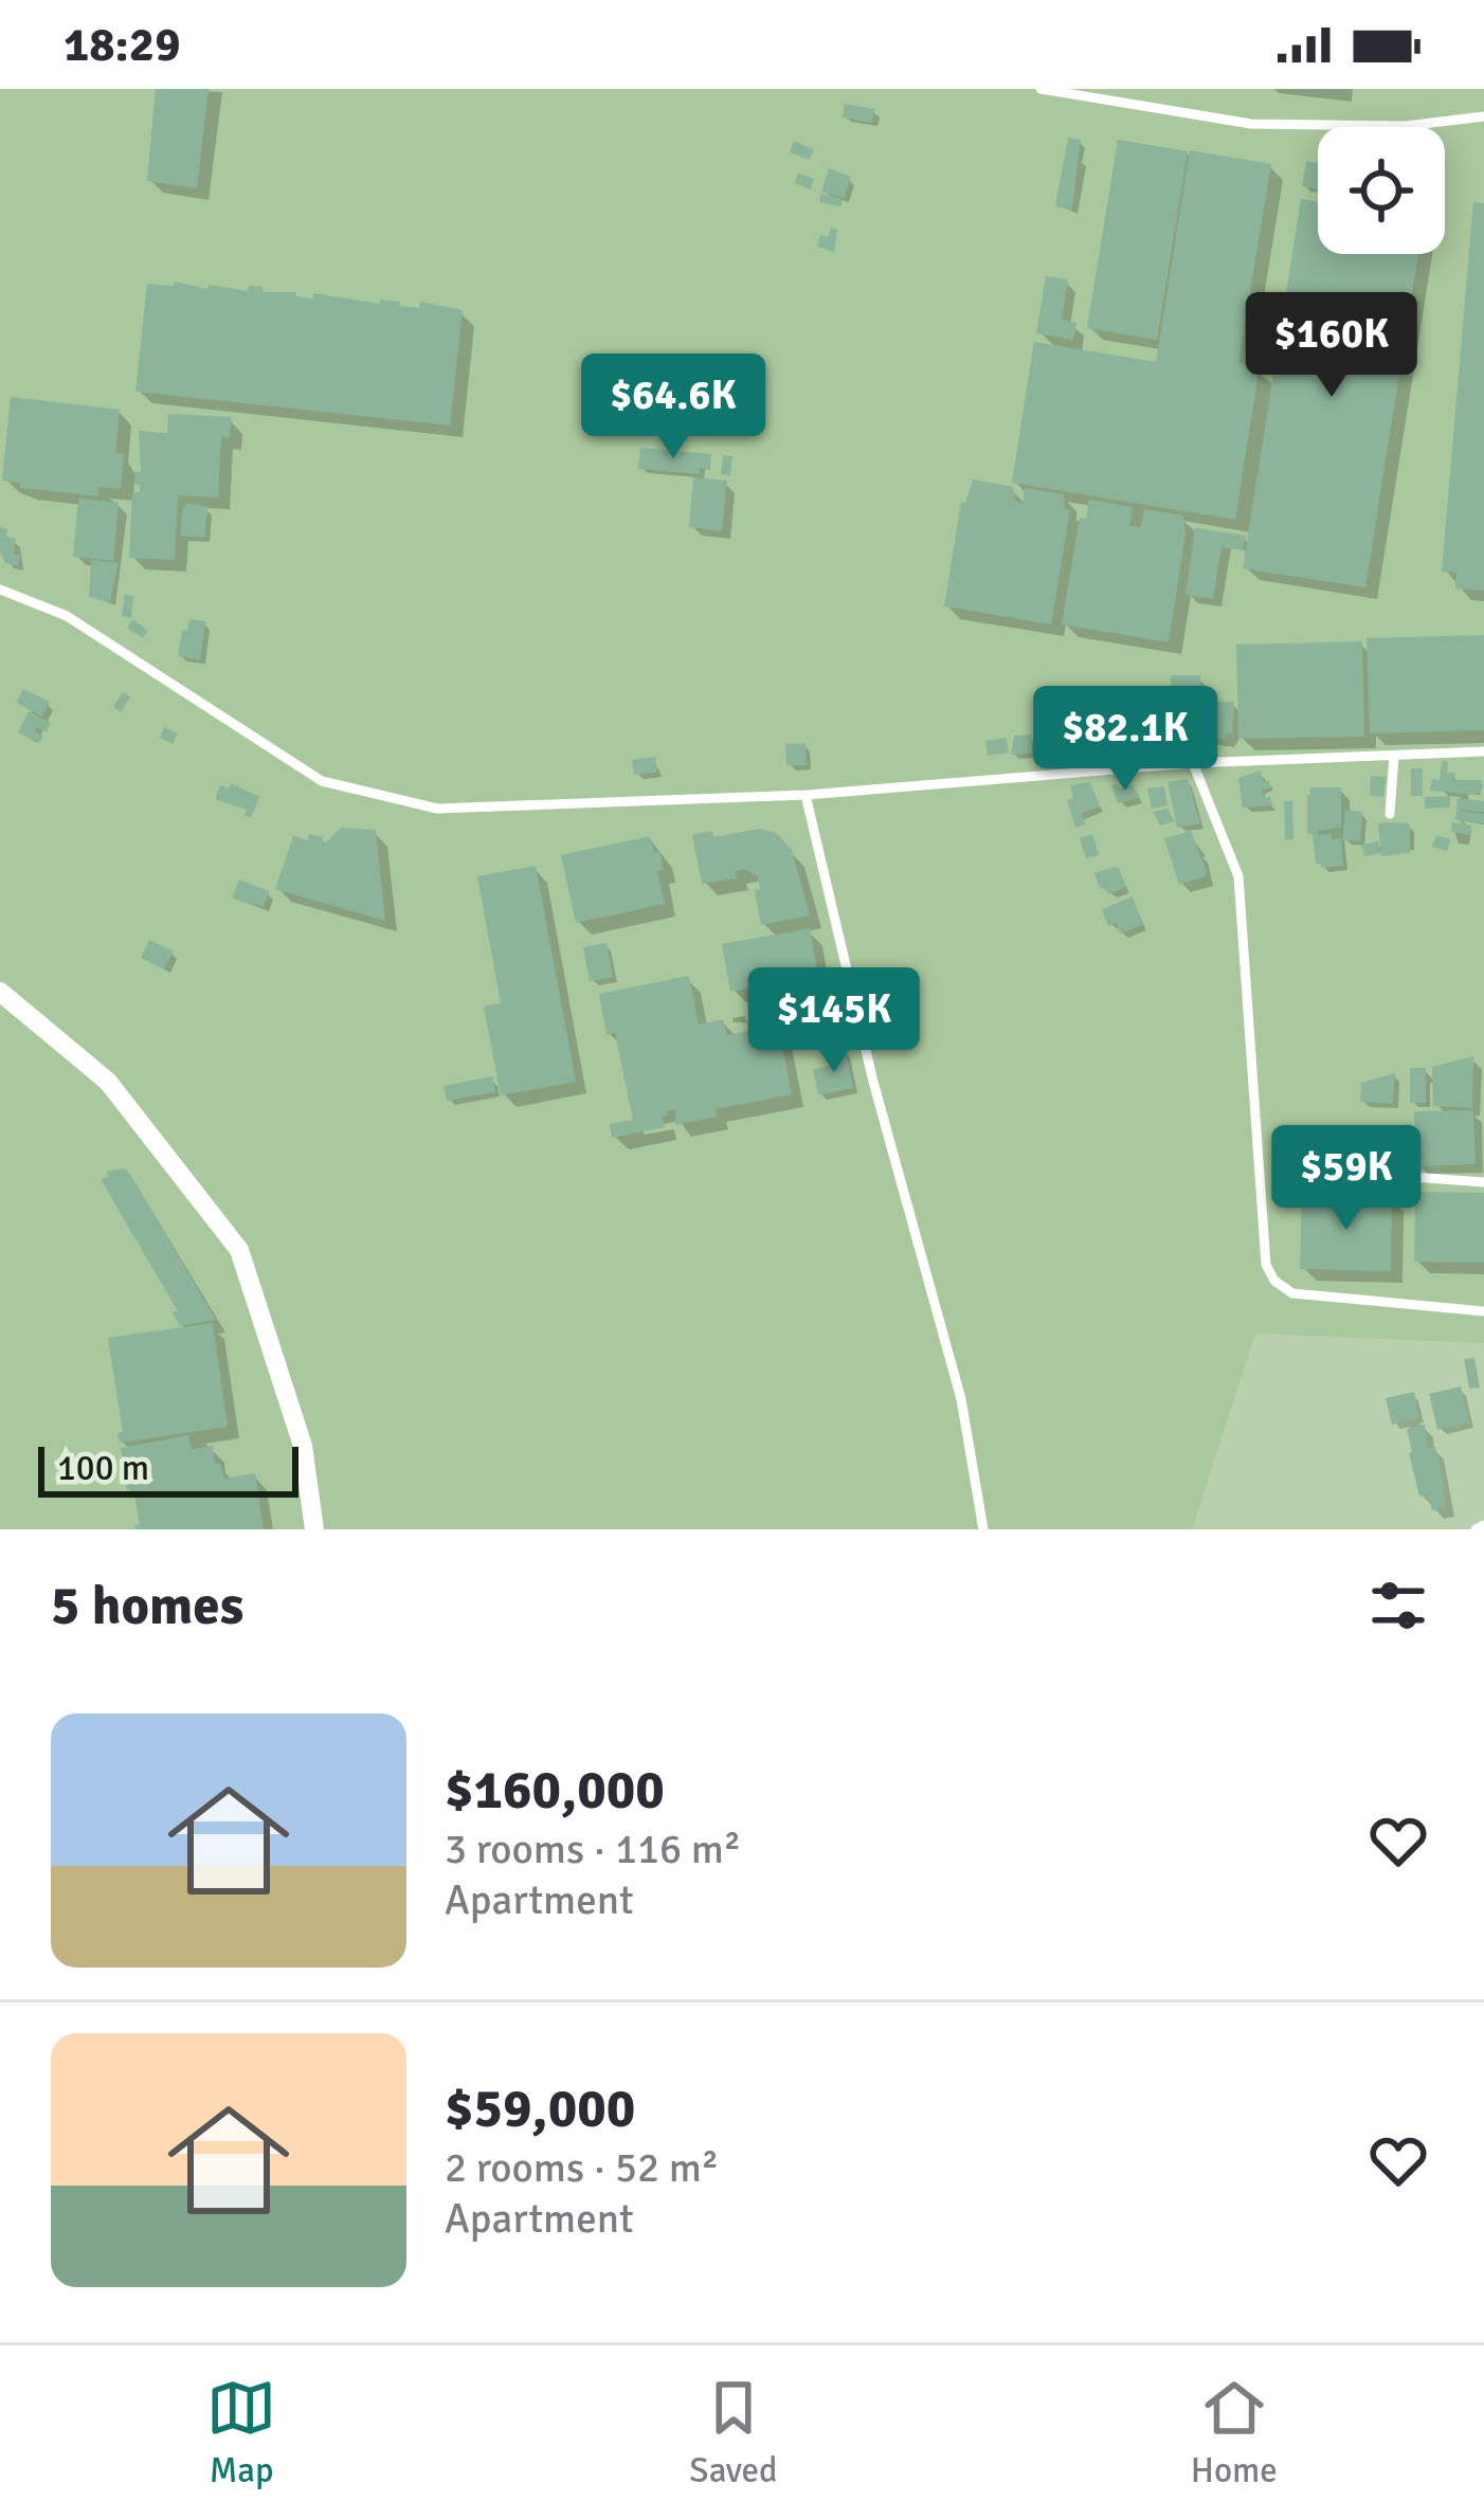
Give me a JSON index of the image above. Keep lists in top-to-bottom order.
{
  "scale_bar": "100 m",
  "page": {
    "status": "18:29",
    "price": [
      "$160K",
      "$64.6K",
      "$82.1K",
      "$145K",
      "$59K"
    ],
    "scale": "100 m",
    "heading": "5 homes",
    "list": [
      {
        "name": "$160,000",
        "note": "3 rooms · 116 m² · Apartment"
      },
      {
        "name": "$59,000",
        "note": "2 rooms · 52 m² · Apartment"
      }
    ],
    "tabs": ["Map", "Saved", "Home"]
  }
}
